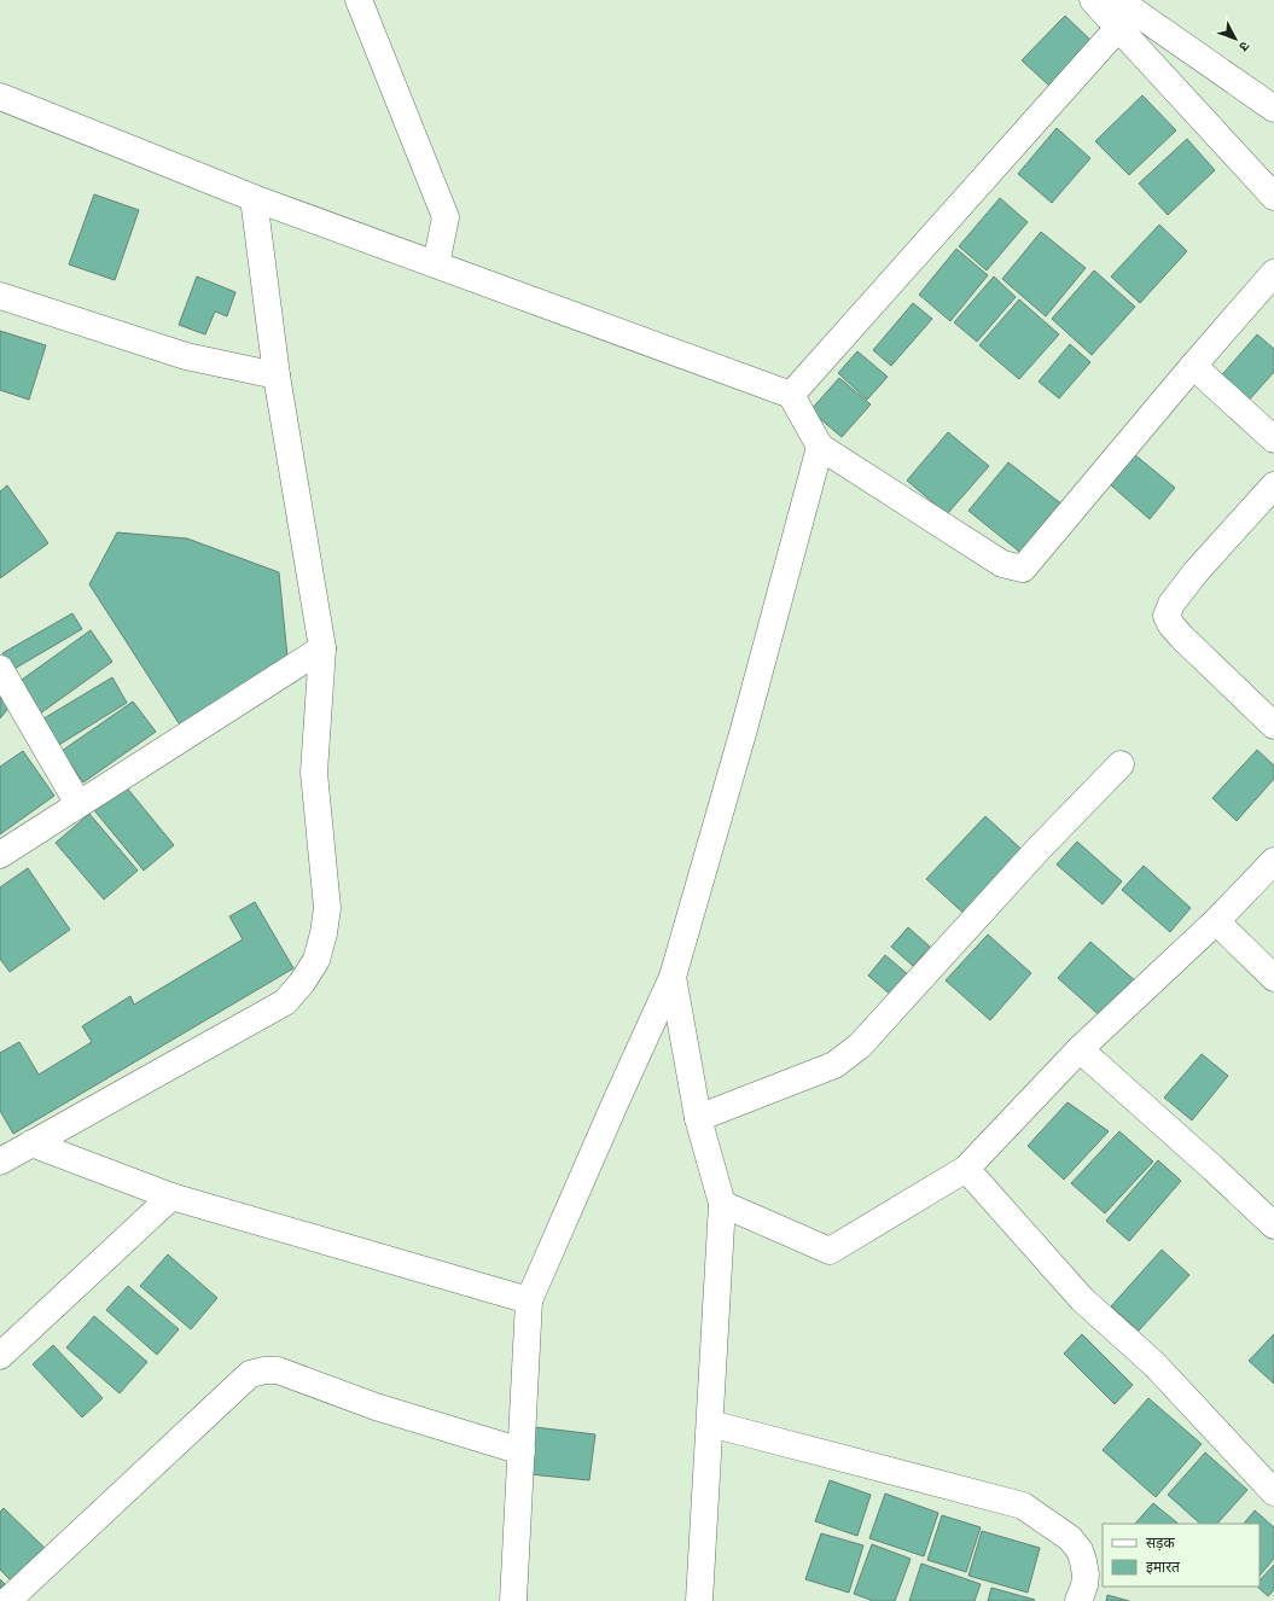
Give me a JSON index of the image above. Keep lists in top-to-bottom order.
{
  "legend": ["सड़क", "इमारत"],
  "north": "bottom right"
}
